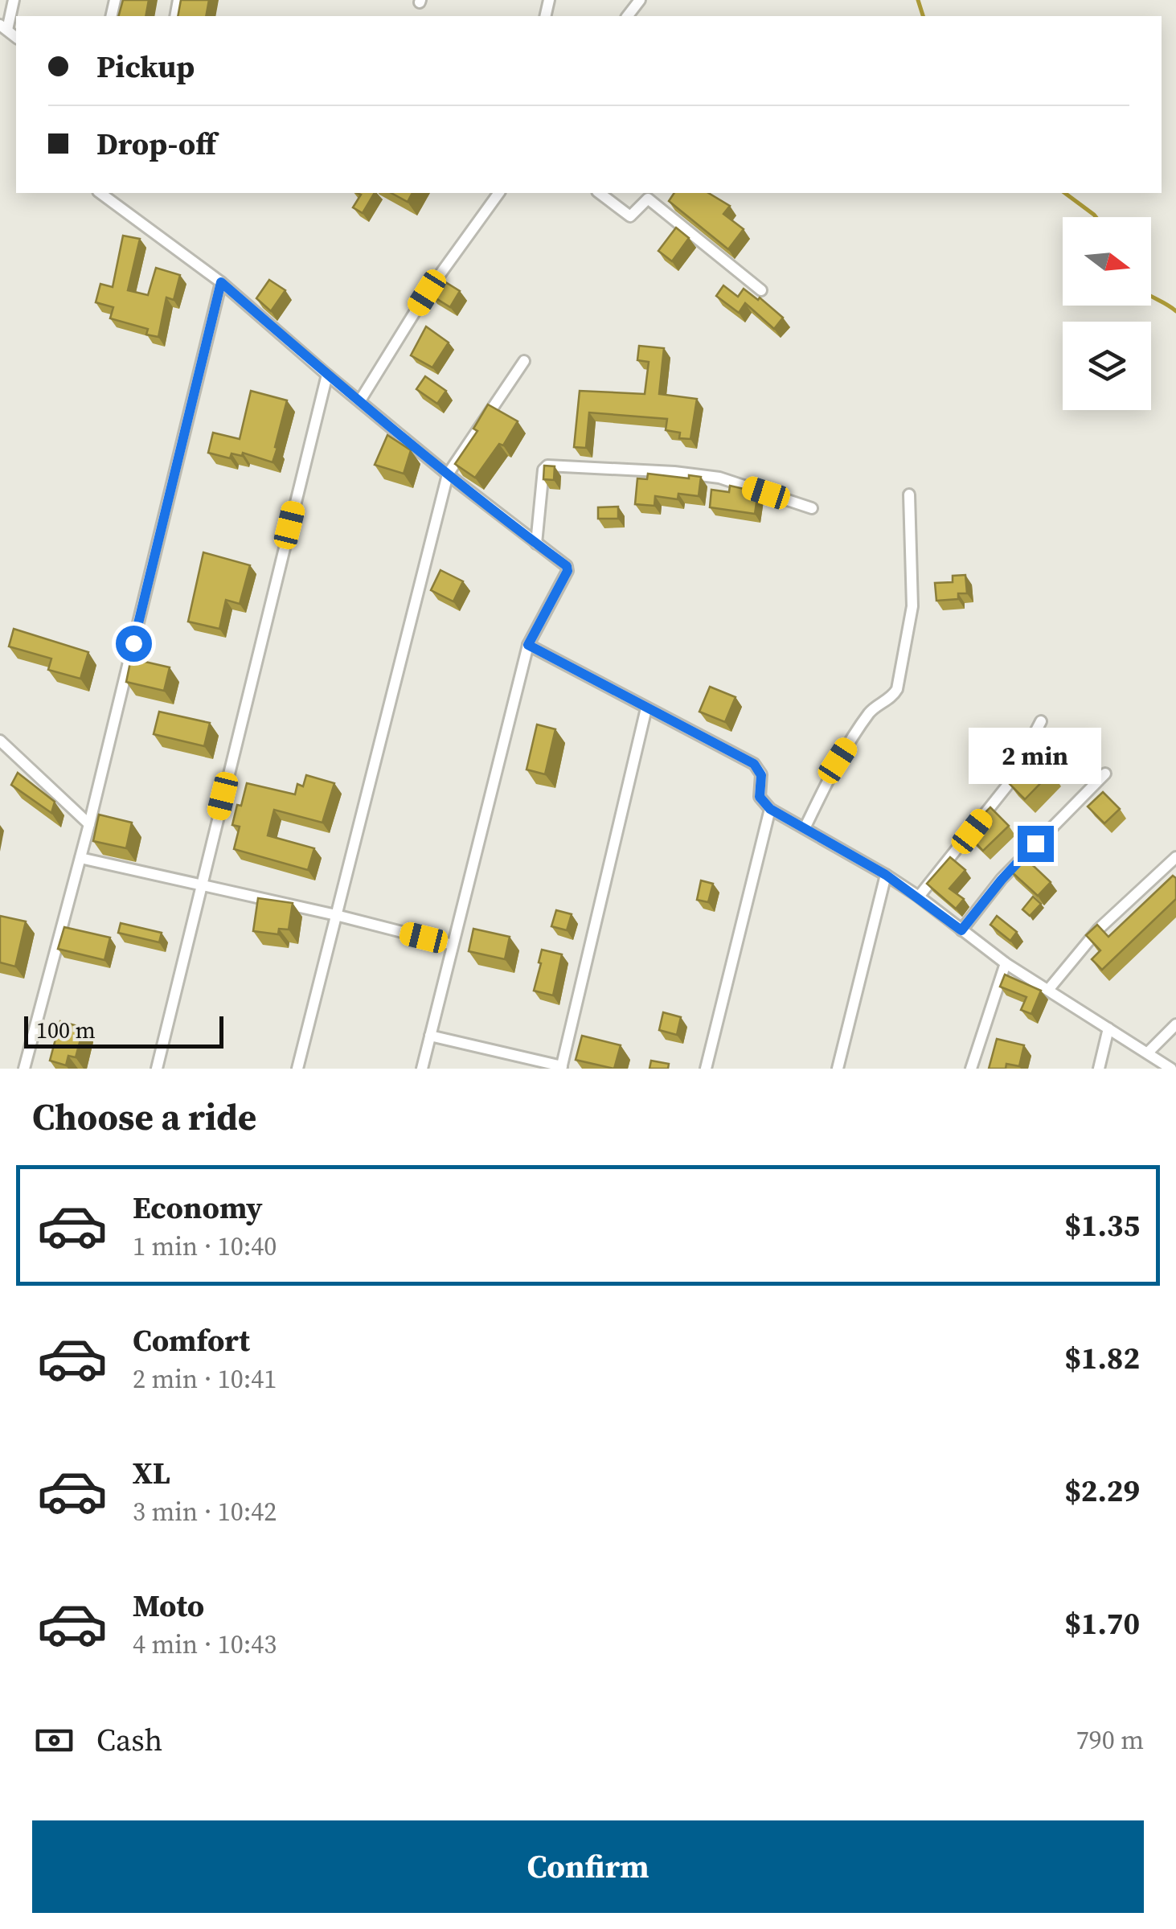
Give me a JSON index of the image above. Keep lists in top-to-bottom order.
{
  "scale_bar": "100 m",
  "north": "right",
  "page": {
    "banner": ["Pickup", "Drop-off"],
    "bubble": "2 min",
    "scale": "100 m",
    "heading": "Choose a ride",
    "list": [
      {
        "name": "Economy",
        "note": "1 min · 10:40",
        "value": "$1.35"
      },
      {
        "name": "Comfort",
        "note": "2 min · 10:41",
        "value": "$1.82"
      },
      {
        "name": "XL",
        "note": "3 min · 10:42",
        "value": "$2.29"
      },
      {
        "name": "Moto",
        "note": "4 min · 10:43",
        "value": "$1.70"
      }
    ],
    "pay": ["Cash", "790 m"],
    "buttons": "Confirm"
  }
}
